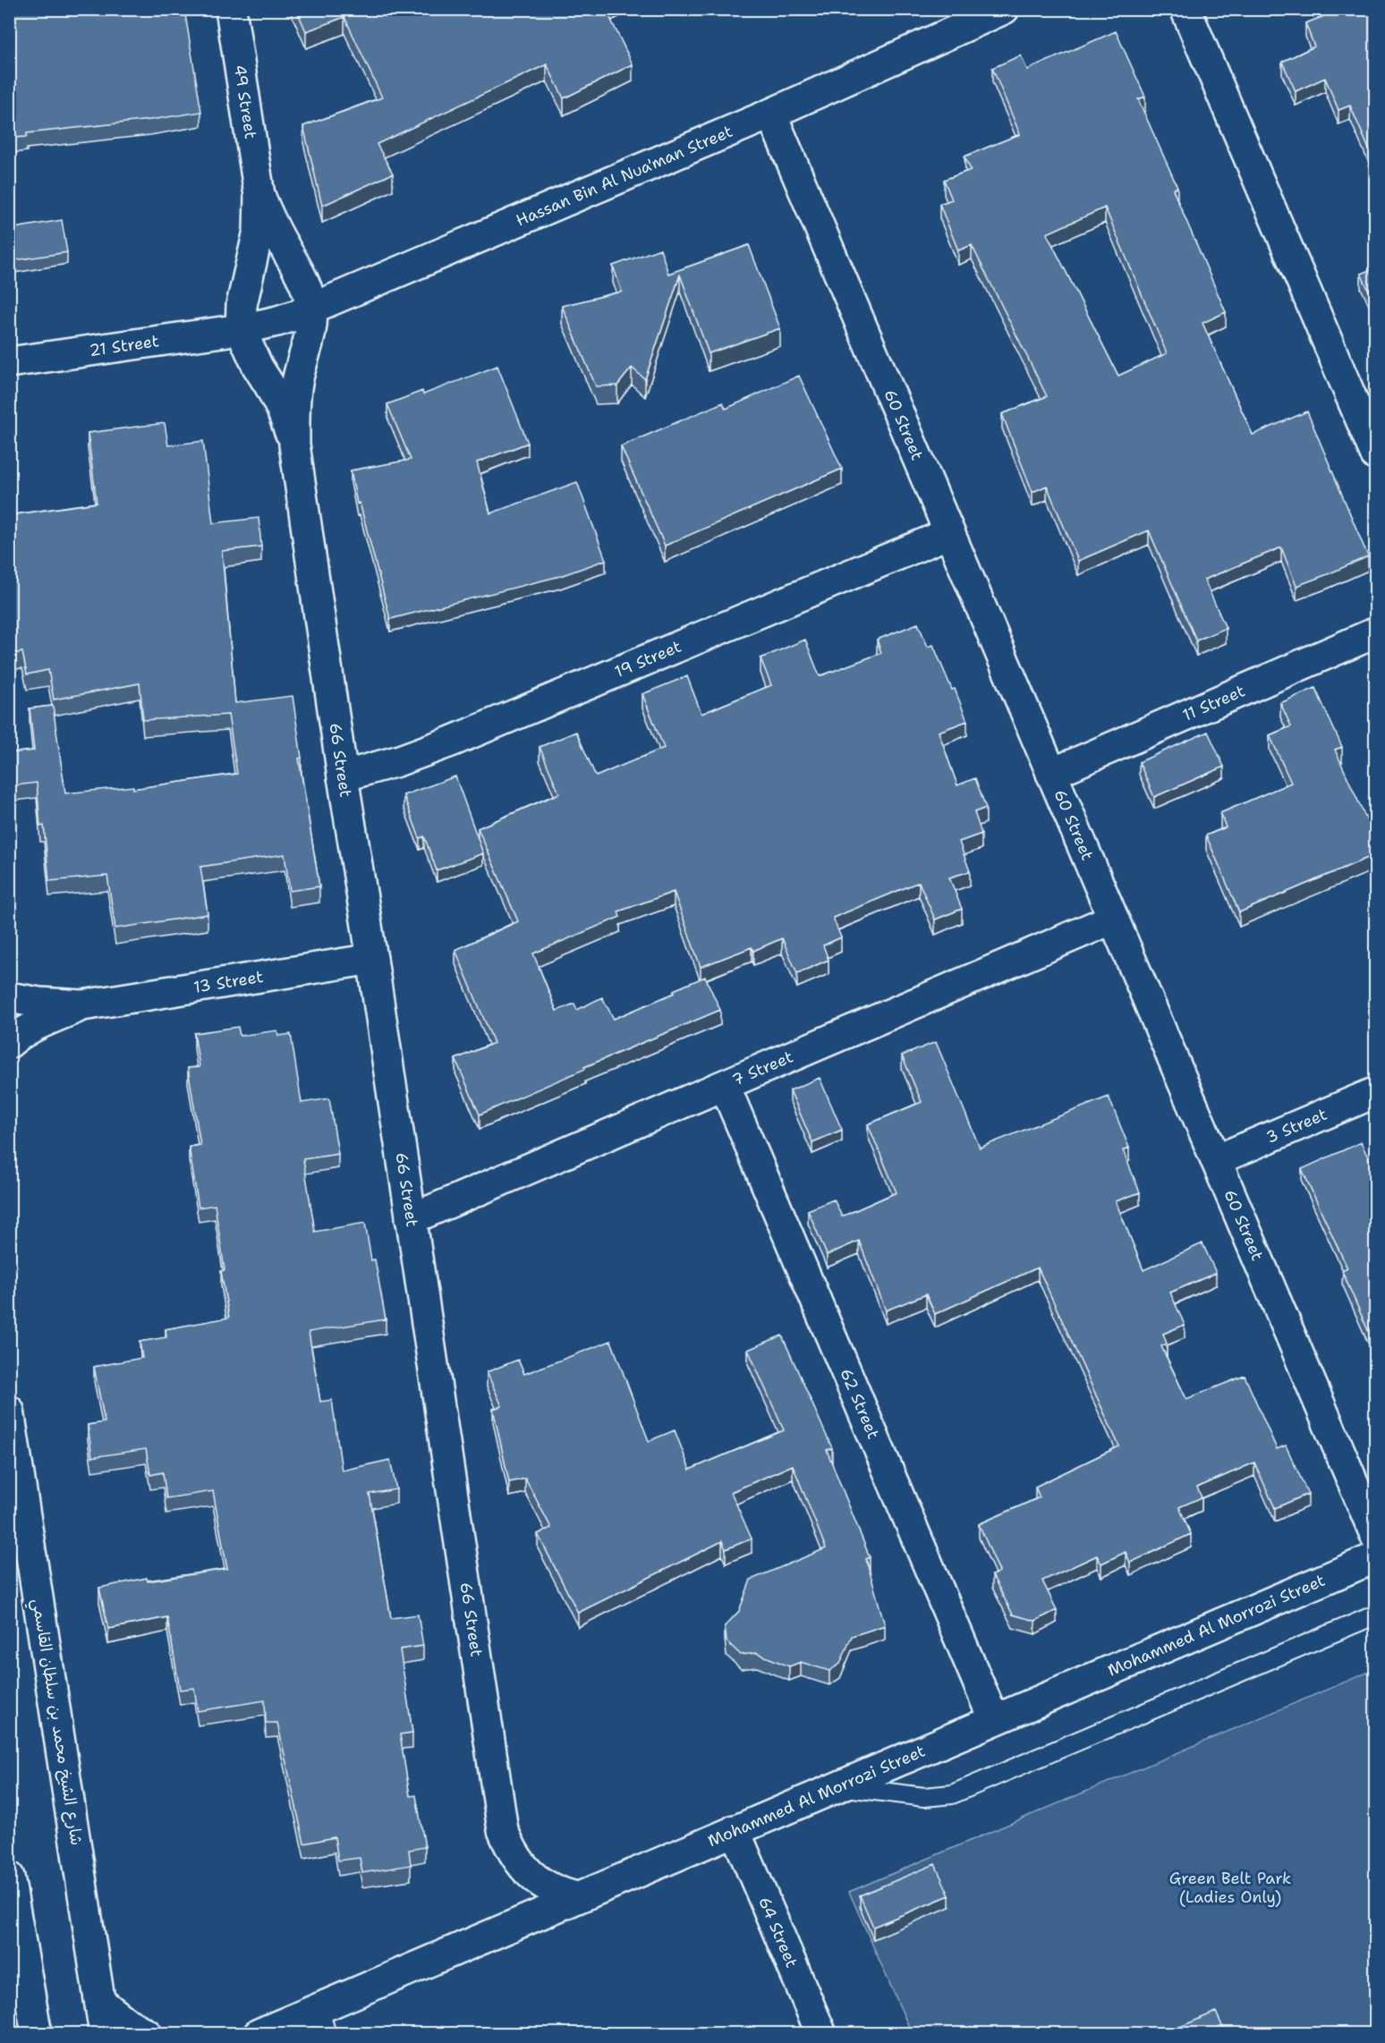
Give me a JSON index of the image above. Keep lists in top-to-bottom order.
{
  "streets": {
    "street": [
      "49 Street",
      "Hassan Bin Al Nua'man Street",
      "21 Street",
      "60 Street",
      "19 Street",
      "11 Street",
      "66 Street",
      "13 Street",
      "7 Street",
      "3 Street",
      "62 Street",
      "Mohammed Al Morrozi Street",
      "شارع الشيخ محمد بن سلطان القاسمي",
      "64 Street"
    ]
  },
  "crossings": [
    ["49 Street", "Hassan Bin Al Nua'man Street"],
    ["49 Street", "21 Street"],
    ["49 Street", "66 Street"],
    ["Hassan Bin Al Nua'man Street", "21 Street"],
    ["Hassan Bin Al Nua'man Street", "60 Street"],
    ["Hassan Bin Al Nua'man Street", "66 Street"],
    ["21 Street", "66 Street"],
    ["60 Street", "19 Street"],
    ["60 Street", "11 Street"],
    ["60 Street", "7 Street"],
    ["60 Street", "3 Street"],
    ["19 Street", "66 Street"],
    ["66 Street", "13 Street"],
    ["66 Street", "7 Street"],
    ["66 Street", "Mohammed Al Morrozi Street"],
    ["7 Street", "62 Street"],
    ["62 Street", "Mohammed Al Morrozi Street"],
    ["Mohammed Al Morrozi Street", "64 Street"]
  ],
  "parks": ["Green Belt Park (Ladies Only)"]
}
